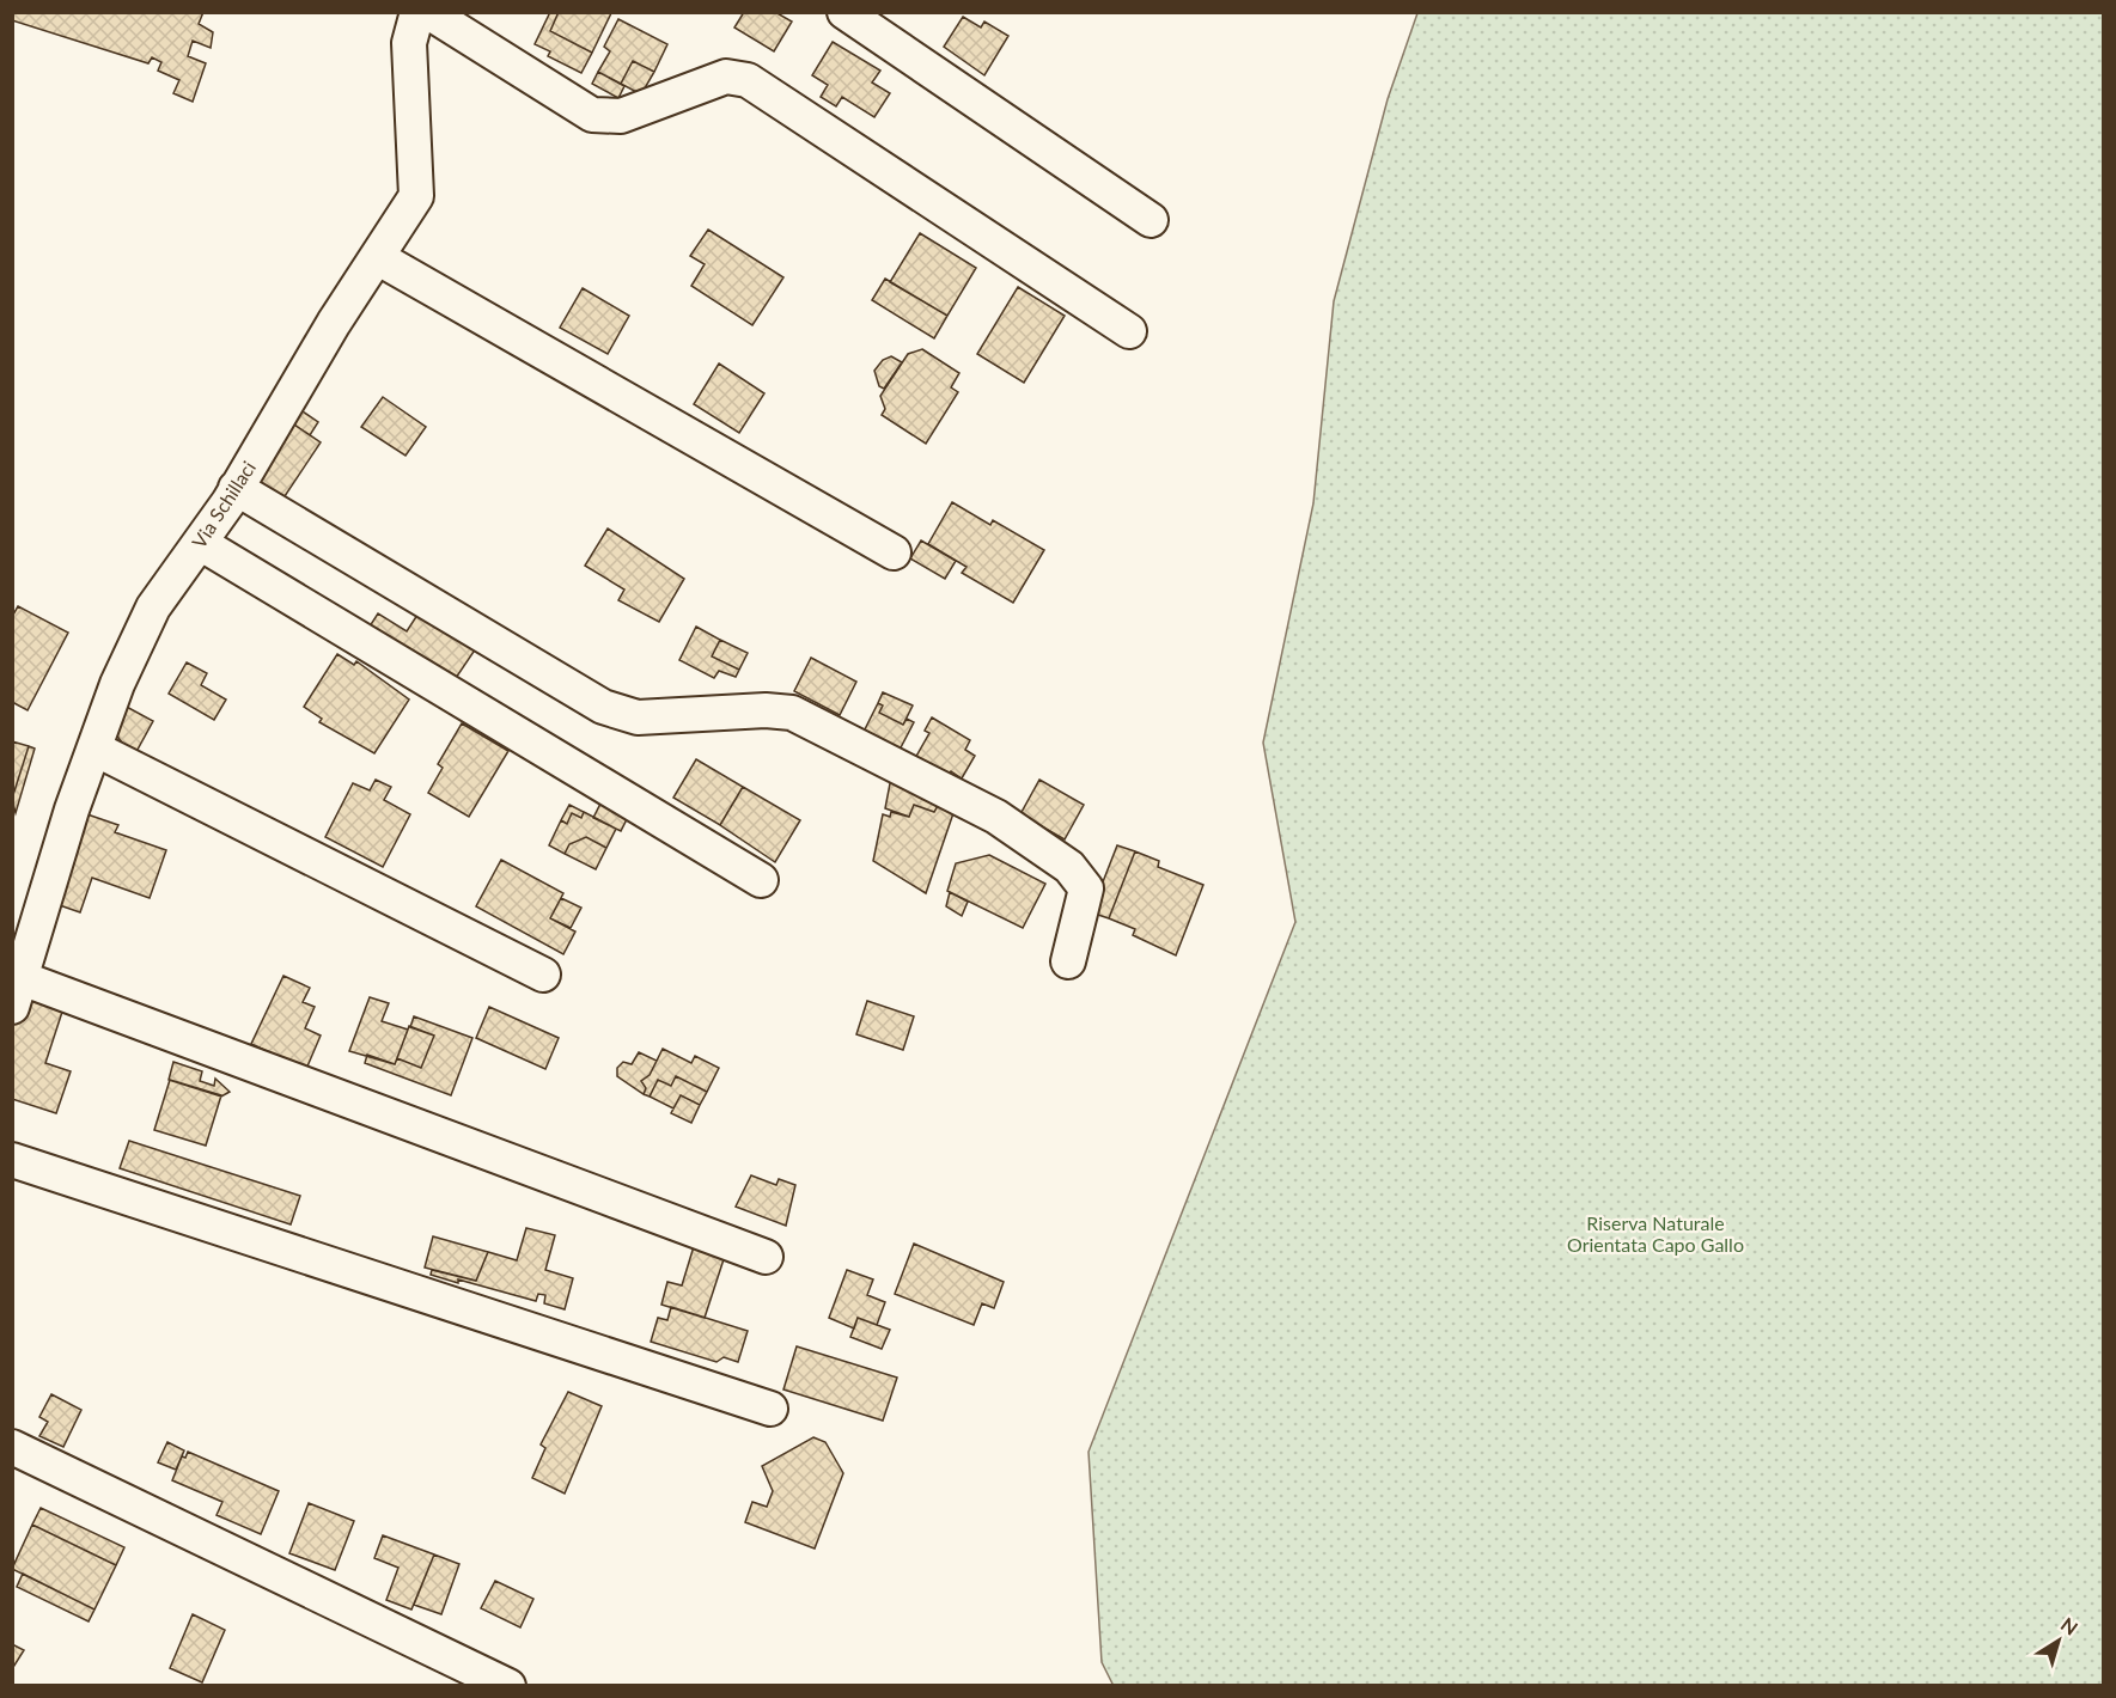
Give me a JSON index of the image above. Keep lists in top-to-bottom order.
{
  "streets": {
    "street": ["Via Schillaci"]
  },
  "parks": ["Riserva Naturale Orientata Capo Gallo"],
  "north": "top right"
}
